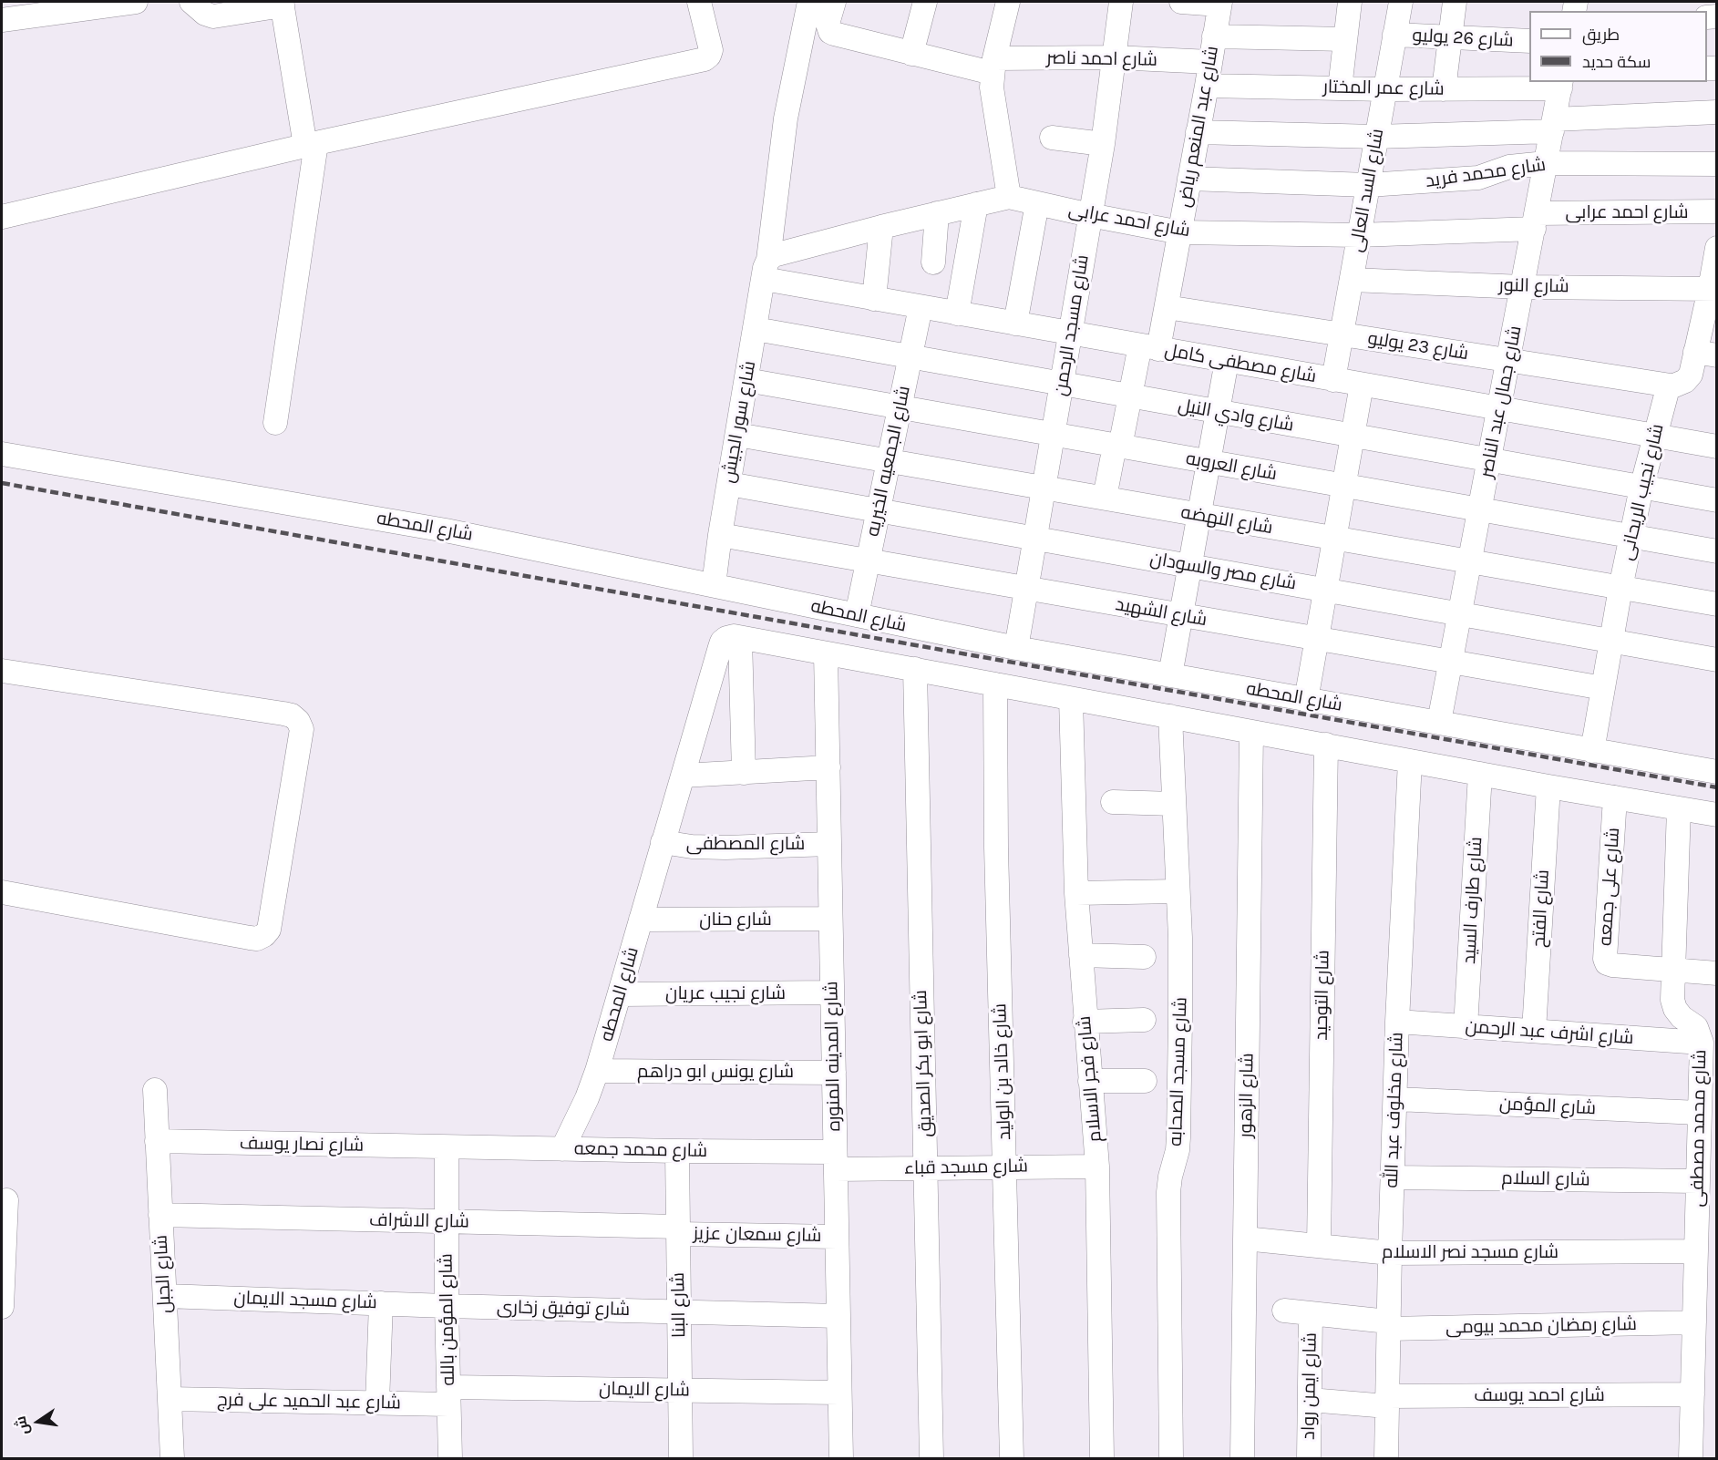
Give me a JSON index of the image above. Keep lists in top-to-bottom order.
{
  "streets": {
    "street": [
      "شارع 26 يوليو",
      "شارع احمد ناصر",
      "شارع عمر المختار",
      "شارع عبد المنعم رياض",
      "شارع محمد فريد",
      "شارع السد العالى",
      "شارع احمد عرابى",
      "شارع النور",
      "شارع مسجد الرحمن",
      "شارع 23 يوليو",
      "شارع مصطفى كامل",
      "شارع جمال عبد الناصر",
      "شارع وادي النيل",
      "شارع سور الجيش",
      "شارع الجمعيه الخيريه",
      "شارع العروبه",
      "شارع نجيب الريحانى",
      "شارع النهضه",
      "شارع المحطه",
      "شارع مصر والسودان",
      "شارع الشهيد",
      "شارع المصطفى",
      "شارع على جمعه",
      "شارع طارف السيد",
      "شارع الفتح",
      "شارع حنان",
      "شارع نجيب عريان",
      "شارع التوحيد",
      "شارع اشرف عبد الرحمن",
      "شارع المدينه المنوره",
      "شارع ابو بكر الصديق",
      "شارع يونس ابو دراهم",
      "شارع خالد بن الوليد",
      "شارع مسجد الصحابه",
      "شارع فجر الاسلام",
      "شارع الزهور",
      "شارع المؤمن",
      "شارع مخلوف عبد الله",
      "شارع محمد مصطفى",
      "شارع نصار يوسف",
      "شارع محمد جمعه",
      "شارع مسجد قباء",
      "شارع السلام",
      "شارع الاشراف",
      "شارع سمعان عزيز",
      "شارع مسجد نصر الاسلام",
      "شارع الجبل",
      "شارع مسجد الايمان",
      "شارع البنا",
      "شارع توفيق زخارى",
      "شارع المؤمن بالله",
      "شارع رمضان محمد بيومى",
      "شارع ايمن رواد",
      "شارع الايمان",
      "شارع احمد يوسف",
      "شارع عبد الحميد على فرج"
    ]
  },
  "crossings": [
    ["شارع 26 يوليو", "شارع السد العالى"],
    ["شارع احمد ناصر", "شارع عبد المنعم رياض"],
    ["شارع احمد ناصر", "شارع مسجد الرحمن"],
    ["شارع عمر المختار", "شارع عبد المنعم رياض"],
    ["شارع عمر المختار", "شارع السد العالى"],
    ["شارع عمر المختار", "شارع جمال عبد الناصر"],
    ["شارع عبد المنعم رياض", "شارع محمد فريد"],
    ["شارع عبد المنعم رياض", "شارع احمد عرابى"],
    ["شارع عبد المنعم رياض", "شارع 23 يوليو"],
    ["شارع عبد المنعم رياض", "شارع مصطفى كامل"],
    ["شارع عبد المنعم رياض", "شارع وادي النيل"],
    ["شارع عبد المنعم رياض", "شارع العروبه"],
    ["شارع عبد المنعم رياض", "شارع النهضه"],
    ["شارع محمد فريد", "شارع السد العالى"],
    ["شارع محمد فريد", "شارع جمال عبد الناصر"],
    ["شارع السد العالى", "شارع احمد عرابى"],
    ["شارع السد العالى", "شارع النور"],
    ["شارع السد العالى", "شارع 23 يوليو"],
    ["شارع السد العالى", "شارع مصطفى كامل"],
    ["شارع احمد عرابى", "شارع مسجد الرحمن"],
    ["شارع احمد عرابى", "شارع مصطفى كامل"],
    ["شارع احمد عرابى", "شارع جمال عبد الناصر"],
    ["شارع احمد عرابى", "شارع سور الجيش"],
    ["شارع النور", "شارع جمال عبد الناصر"],
    ["شارع مسجد الرحمن", "شارع مصطفى كامل"],
    ["شارع مسجد الرحمن", "شارع وادي النيل"],
    ["شارع مسجد الرحمن", "شارع العروبه"],
    ["شارع مسجد الرحمن", "شارع النهضه"],
    ["شارع مسجد الرحمن", "شارع المحطه"],
    ["شارع مسجد الرحمن", "شارع مصر والسودان"],
    ["شارع مسجد الرحمن", "شارع الشهيد"],
    ["شارع 23 يوليو", "شارع جمال عبد الناصر"],
    ["شارع 23 يوليو", "شارع نجيب الريحانى"],
    ["شارع مصطفى كامل", "شارع جمال عبد الناصر"],
    ["شارع مصطفى كامل", "شارع سور الجيش"],
    ["شارع مصطفى كامل", "شارع الجمعيه الخيريه"],
    ["شارع مصطفى كامل", "شارع نجيب الريحانى"],
    ["شارع جمال عبد الناصر", "شارع وادي النيل"],
    ["شارع جمال عبد الناصر", "شارع العروبه"],
    ["شارع جمال عبد الناصر", "شارع النهضه"],
    ["شارع جمال عبد الناصر", "شارع المحطه"],
    ["شارع جمال عبد الناصر", "شارع مصر والسودان"],
    ["شارع جمال عبد الناصر", "شارع الشهيد"],
    ["شارع وادي النيل", "شارع سور الجيش"],
    ["شارع وادي النيل", "شارع الجمعيه الخيريه"],
    ["شارع وادي النيل", "شارع نجيب الريحانى"],
    ["شارع سور الجيش", "شارع العروبه"],
    ["شارع سور الجيش", "شارع النهضه"],
    ["شارع سور الجيش", "شارع المحطه"],
    ["شارع سور الجيش", "شارع مصر والسودان"],
    ["شارع سور الجيش", "شارع الشهيد"],
    ["شارع الجمعيه الخيريه", "شارع العروبه"],
    ["شارع الجمعيه الخيريه", "شارع النهضه"],
    ["شارع الجمعيه الخيريه", "شارع المحطه"],
    ["شارع الجمعيه الخيريه", "شارع مصر والسودان"],
    ["شارع الجمعيه الخيريه", "شارع الشهيد"],
    ["شارع العروبه", "شارع نجيب الريحانى"],
    ["شارع نجيب الريحانى", "شارع النهضه"],
    ["شارع نجيب الريحانى", "شارع المحطه"],
    ["شارع نجيب الريحانى", "شارع مصر والسودان"],
    ["شارع نجيب الريحانى", "شارع الشهيد"],
    ["شارع المحطه", "شارع المصطفى"],
    ["شارع المحطه", "شارع حنان"],
    ["شارع المحطه", "شارع نجيب عريان"],
    ["شارع المحطه", "شارع يونس ابو دراهم"],
    ["شارع المحطه", "شارع محمد جمعه"],
    ["شارع المصطفى", "شارع المدينه المنوره"],
    ["شارع على جمعه", "شارع محمد مصطفى"],
    ["شارع طارف السيد", "شارع اشرف عبد الرحمن"],
    ["شارع الفتح", "شارع اشرف عبد الرحمن"],
    ["شارع حنان", "شارع المدينه المنوره"],
    ["شارع نجيب عريان", "شارع المدينه المنوره"],
    ["شارع التوحيد", "شارع مسجد نصر الاسلام"],
    ["شارع اشرف عبد الرحمن", "شارع مخلوف عبد الله"],
    ["شارع اشرف عبد الرحمن", "شارع محمد مصطفى"],
    ["شارع المدينه المنوره", "شارع يونس ابو دراهم"],
    ["شارع المدينه المنوره", "شارع محمد جمعه"],
    ["شارع المدينه المنوره", "شارع مسجد قباء"],
    ["شارع المدينه المنوره", "شارع سمعان عزيز"],
    ["شارع المدينه المنوره", "شارع توفيق زخارى"],
    ["شارع المدينه المنوره", "شارع الايمان"],
    ["شارع ابو بكر الصديق", "شارع مسجد قباء"],
    ["شارع خالد بن الوليد", "شارع مسجد قباء"],
    ["شارع فجر الاسلام", "شارع مسجد قباء"],
    ["شارع الزهور", "شارع مسجد نصر الاسلام"],
    ["شارع المؤمن", "شارع مخلوف عبد الله"],
    ["شارع المؤمن", "شارع محمد مصطفى"],
    ["شارع مخلوف عبد الله", "شارع السلام"],
    ["شارع مخلوف عبد الله", "شارع مسجد نصر الاسلام"],
    ["شارع مخلوف عبد الله", "شارع رمضان محمد بيومى"],
    ["شارع مخلوف عبد الله", "شارع احمد يوسف"],
    ["شارع محمد مصطفى", "شارع السلام"],
    ["شارع محمد مصطفى", "شارع مسجد نصر الاسلام"],
    ["شارع محمد مصطفى", "شارع رمضان محمد بيومى"],
    ["شارع محمد مصطفى", "شارع احمد يوسف"],
    ["شارع نصار يوسف", "شارع محمد جمعه"],
    ["شارع نصار يوسف", "شارع الجبل"],
    ["شارع نصار يوسف", "شارع المؤمن بالله"],
    ["شارع محمد جمعه", "شارع مسجد قباء"],
    ["شارع محمد جمعه", "شارع البنا"],
    ["شارع محمد جمعه", "شارع المؤمن بالله"],
    ["شارع الاشراف", "شارع سمعان عزيز"],
    ["شارع الاشراف", "شارع الجبل"],
    ["شارع الاشراف", "شارع البنا"],
    ["شارع الاشراف", "شارع المؤمن بالله"],
    ["شارع سمعان عزيز", "شارع البنا"],
    ["شارع الجبل", "شارع مسجد الايمان"],
    ["شارع الجبل", "شارع عبد الحميد على فرج"],
    ["شارع مسجد الايمان", "شارع توفيق زخارى"],
    ["شارع مسجد الايمان", "شارع المؤمن بالله"],
    ["شارع البنا", "شارع توفيق زخارى"],
    ["شارع البنا", "شارع الايمان"],
    ["شارع توفيق زخارى", "شارع المؤمن بالله"],
    ["شارع المؤمن بالله", "شارع الايمان"],
    ["شارع المؤمن بالله", "شارع عبد الحميد على فرج"],
    ["شارع رمضان محمد بيومى", "شارع ايمن رواد"],
    ["شارع ايمن رواد", "شارع احمد يوسف"],
    ["شارع الايمان", "شارع عبد الحميد على فرج"]
  ],
  "legend": ["طريق", "سكة حديد"],
  "north": "left"
}
